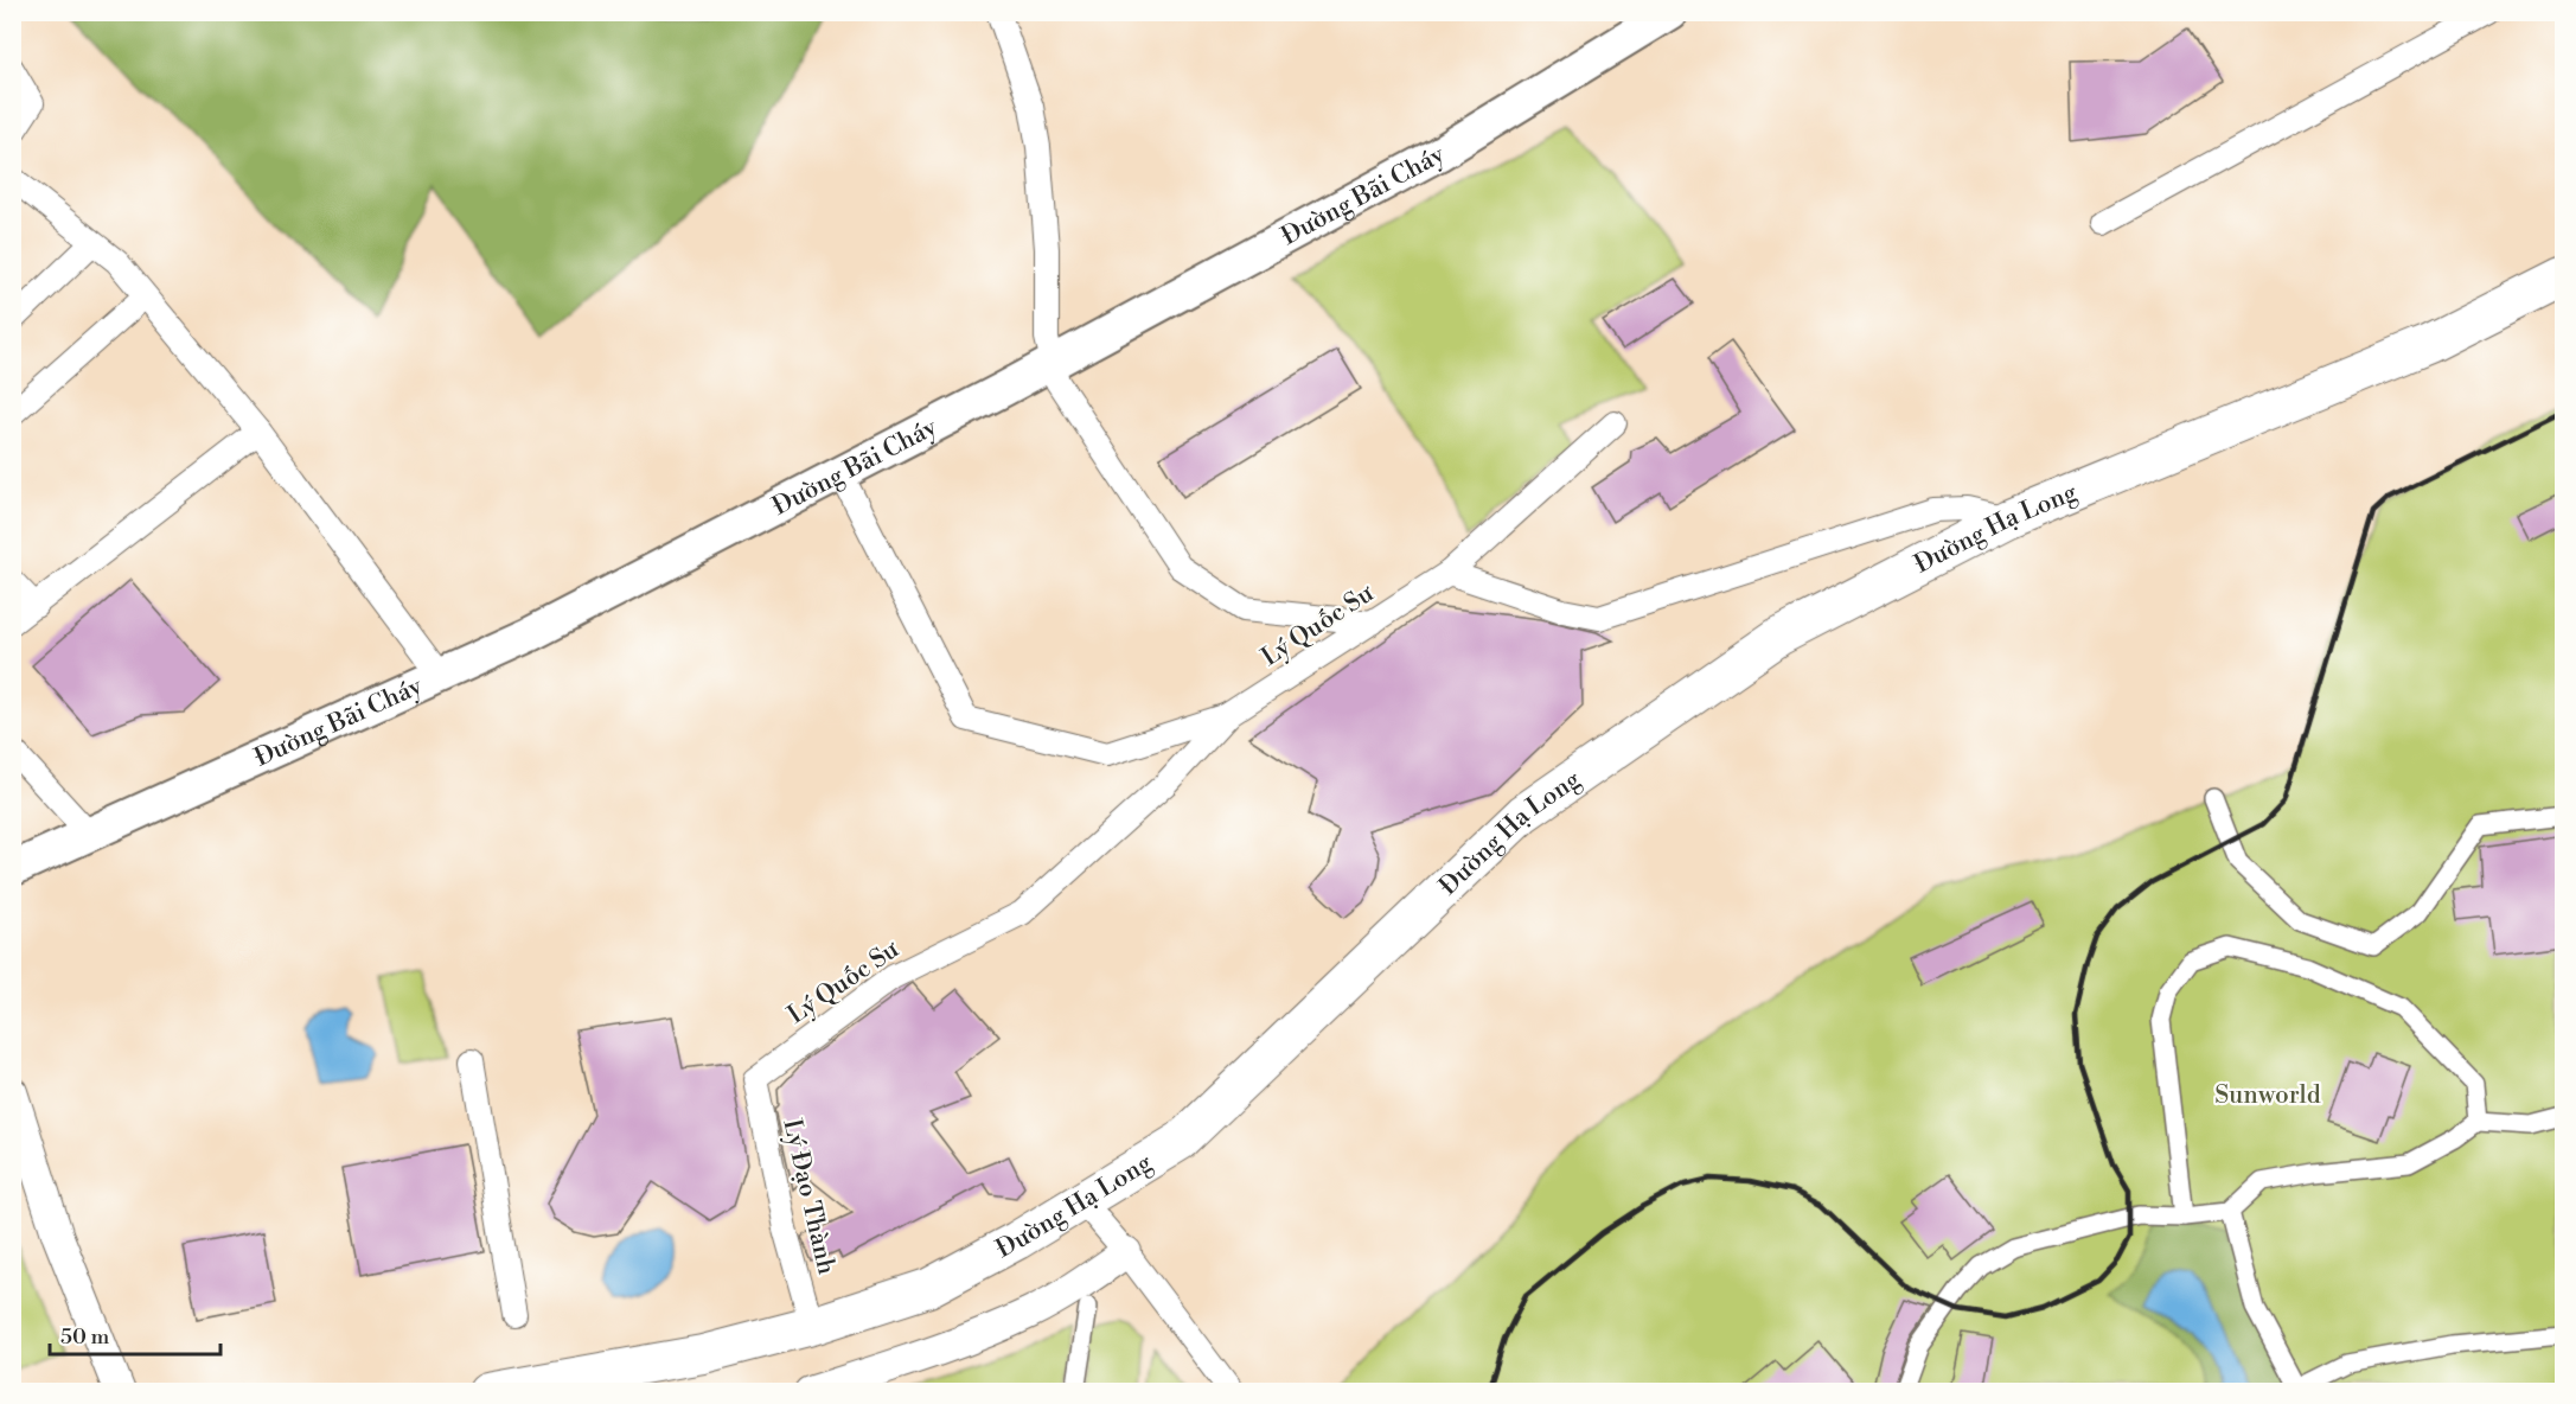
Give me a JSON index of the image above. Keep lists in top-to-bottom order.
{
  "streets": {
    "main road": ["Đường Bãi Cháy", "Đường Hạ Long"],
    "street": ["Lý Quốc Sư", "Lý Đạo Thành"]
  },
  "crossings": [
    ["Đường Hạ Long", "Lý Đạo Thành"],
    ["Lý Quốc Sư", "Lý Đạo Thành"]
  ],
  "parks": ["Sunworld"],
  "scale_bar": "50 m"
}
